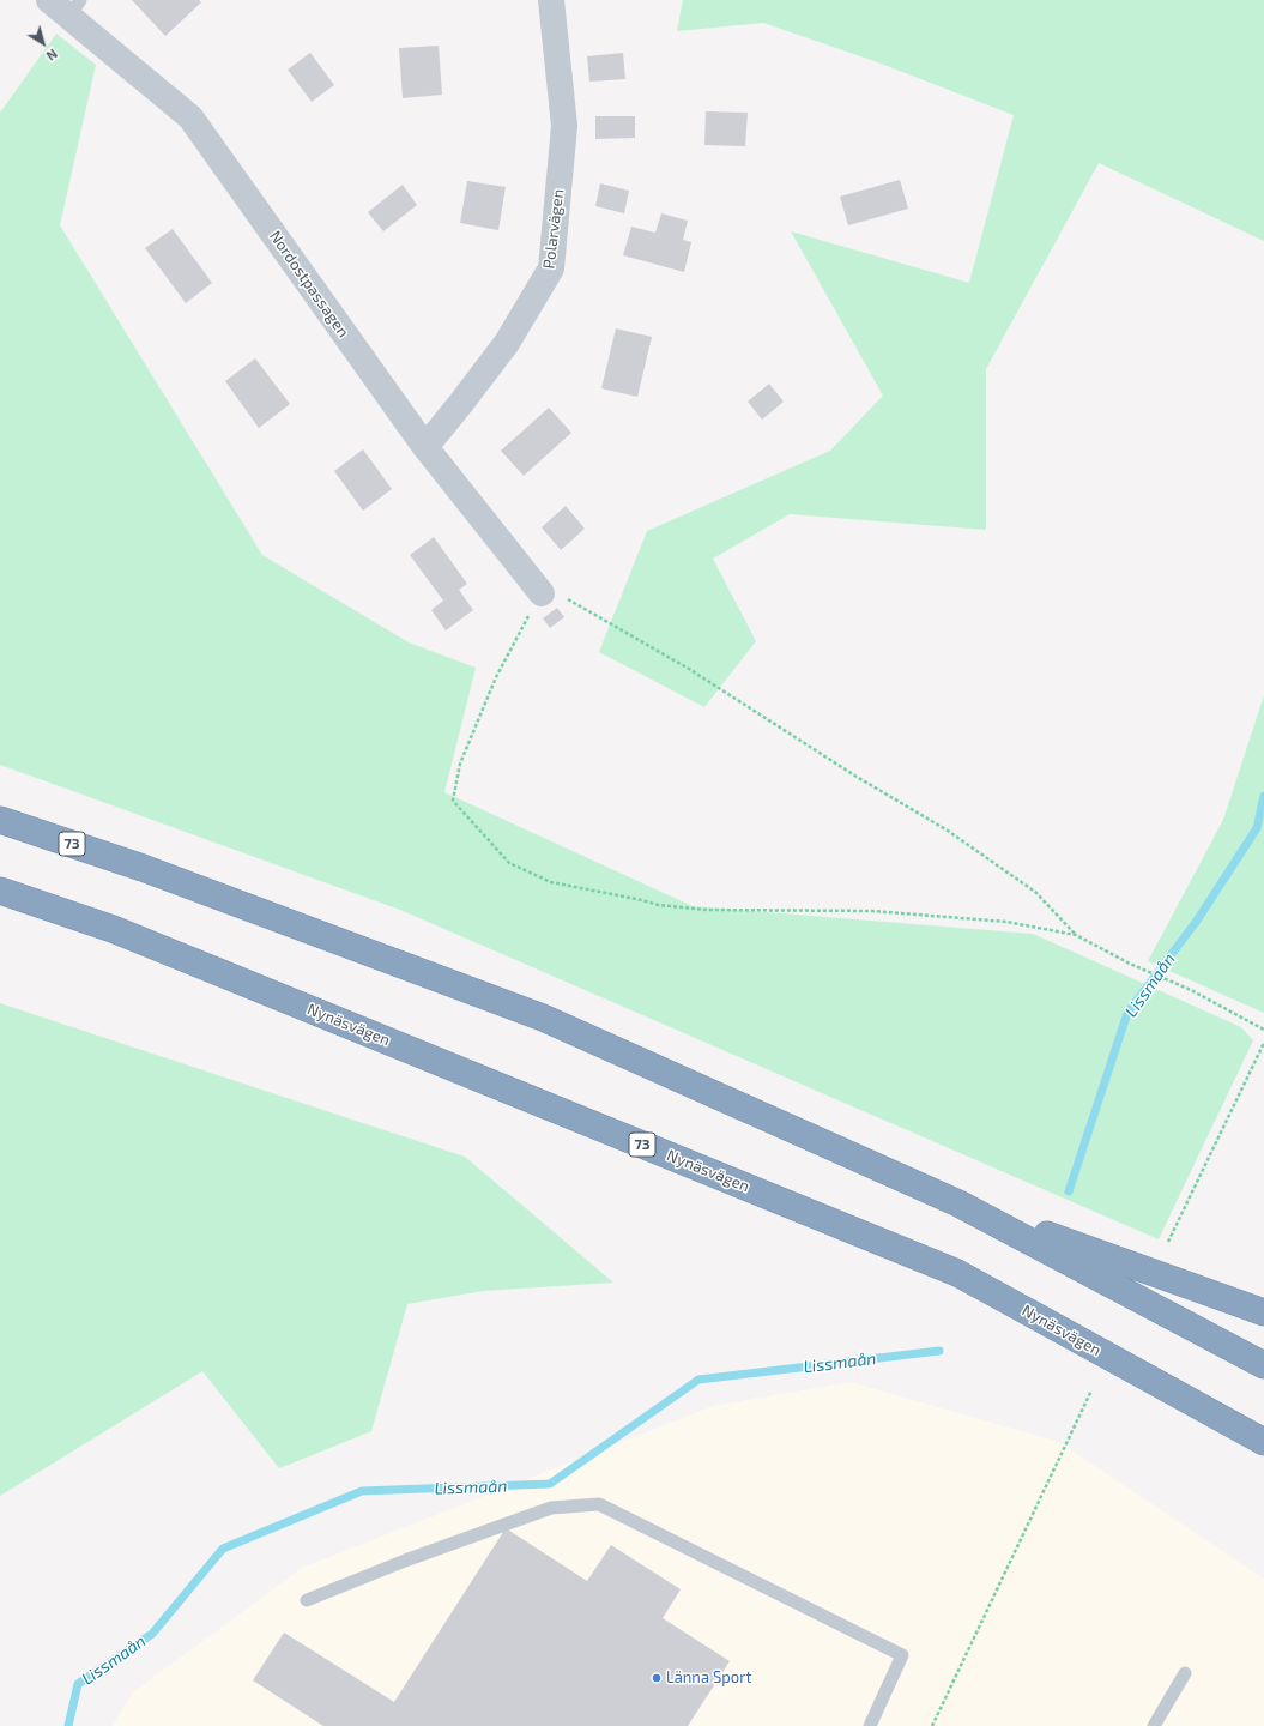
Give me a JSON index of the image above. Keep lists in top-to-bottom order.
{
  "streets": {
    "highway": ["73", "Nynäsvägen"],
    "street": ["Polarvägen", "Nordostpassagen"]
  },
  "crossings": [
    ["Polarvägen", "Nordostpassagen"]
  ],
  "water": ["Lissmaån"],
  "places": ["Länna Sport"],
  "north": "bottom right"
}
